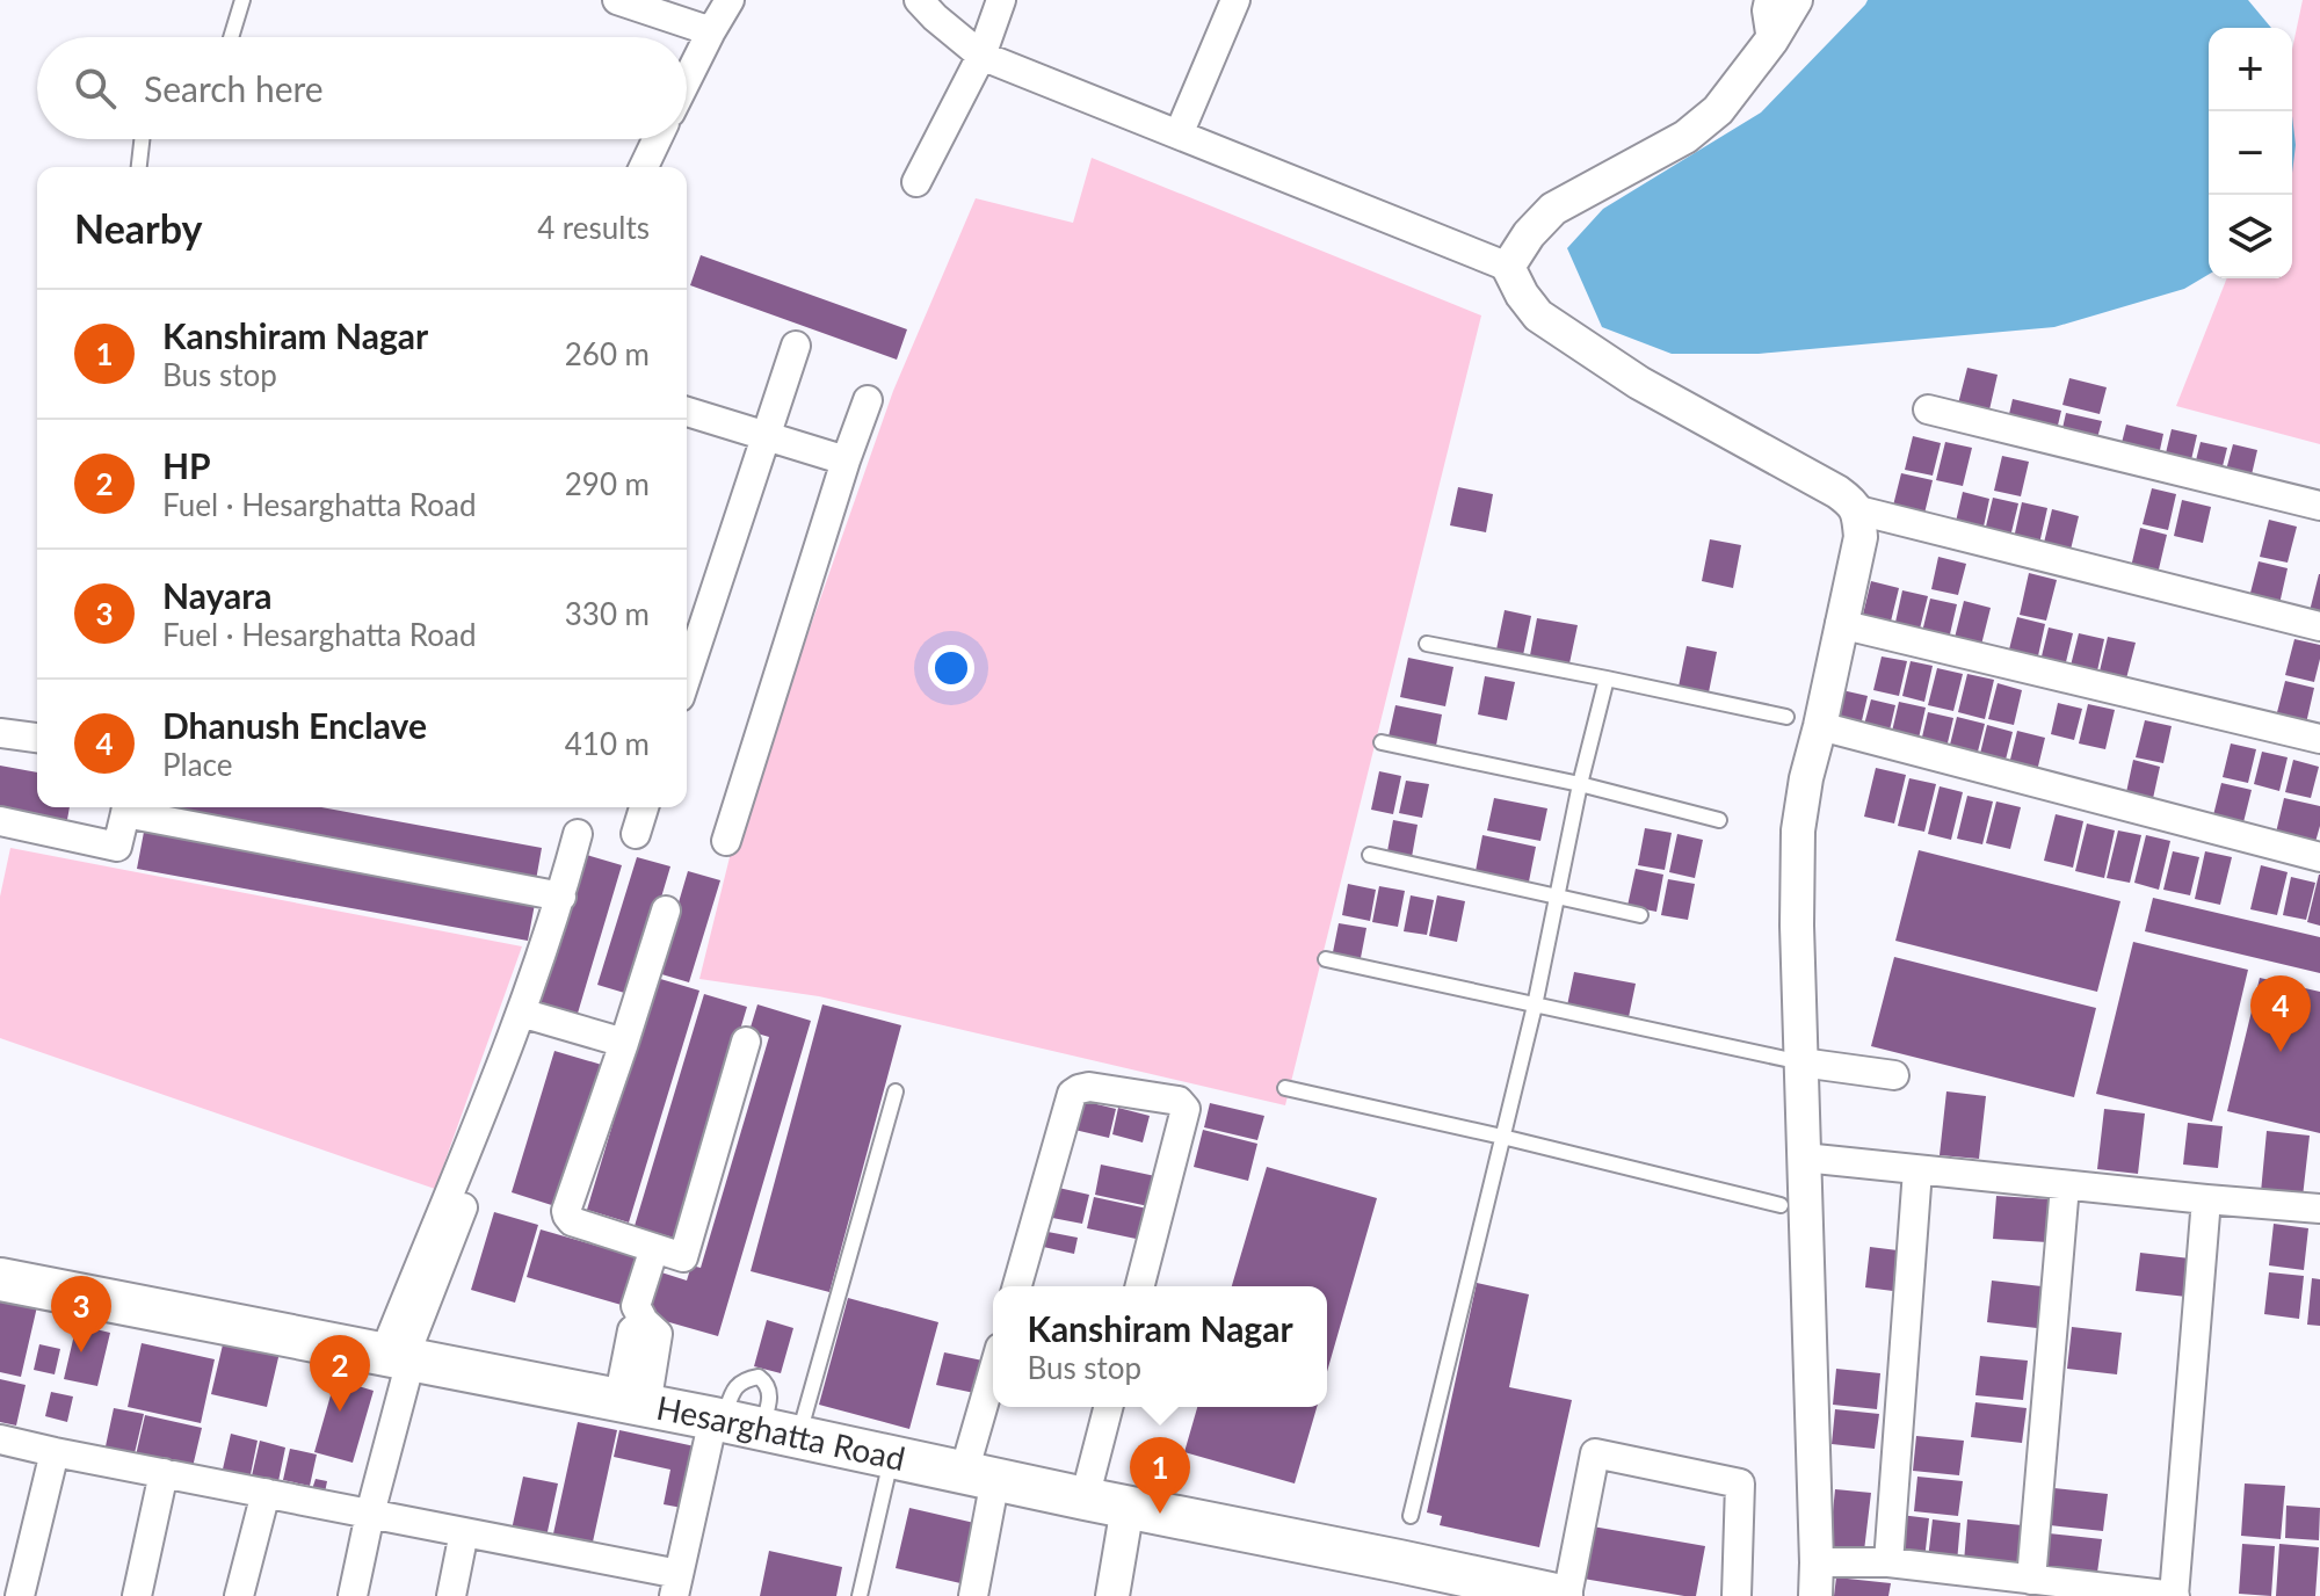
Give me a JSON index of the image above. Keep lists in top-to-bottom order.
{
  "streets": {
    "main road": ["Hesarghatta Road"]
  },
  "page": {
    "map_buttons": ["+", "−"],
    "search": "Search here",
    "heading": ["Nearby", "4 results"],
    "list": [
      {
        "mark": "1",
        "name": "Kanshiram Nagar",
        "note": "Bus stop",
        "value": "260 m"
      },
      {
        "mark": "2",
        "name": "HP",
        "note": "Fuel · Hesarghatta Road",
        "value": "290 m"
      },
      {
        "mark": "3",
        "name": "Nayara",
        "note": "Fuel · Hesarghatta Road",
        "value": "330 m"
      },
      {
        "mark": "4",
        "name": "Dhanush Enclave",
        "note": "Place",
        "value": "410 m"
      }
    ],
    "pins": [
      "4",
      "3",
      "2",
      "1"
    ],
    "popup": ["Kanshiram Nagar", "Bus stop"]
  }
}
